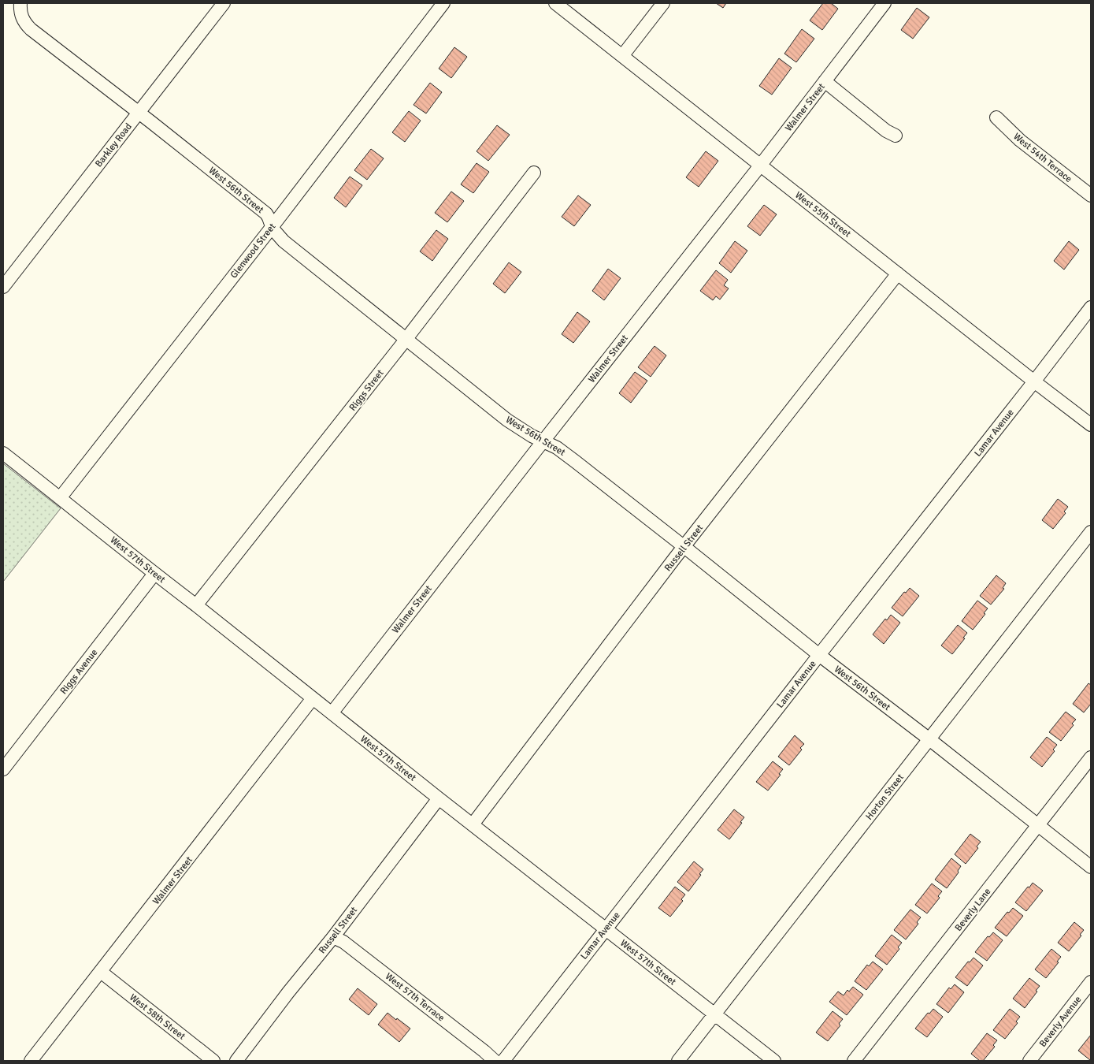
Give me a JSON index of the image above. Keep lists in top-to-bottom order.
{
  "streets": {
    "street": [
      "Walmer Street",
      "Barkley Road",
      "West 54th Terrace",
      "West 56th Street",
      "West 55th Street",
      "Glenwood Street",
      "Riggs Street",
      "Lamar Avenue",
      "Russell Street",
      "West 57th Street",
      "Riggs Avenue",
      "Horton Street",
      "Beverly Lane",
      "West 57th Terrace",
      "West 58th Street",
      "Beverly Avenue"
    ]
  },
  "crossings": [
    ["Walmer Street", "West 56th Street"],
    ["Walmer Street", "West 55th Street"],
    ["Walmer Street", "West 57th Street"],
    ["Walmer Street", "West 58th Street"],
    ["Barkley Road", "West 56th Street"],
    ["West 56th Street", "Glenwood Street"],
    ["West 56th Street", "Riggs Street"],
    ["West 56th Street", "Lamar Avenue"],
    ["West 56th Street", "Russell Street"],
    ["West 56th Street", "Horton Street"],
    ["West 56th Street", "Beverly Lane"],
    ["West 55th Street", "Lamar Avenue"],
    ["West 55th Street", "Russell Street"],
    ["Glenwood Street", "West 57th Street"],
    ["Riggs Street", "West 57th Street"],
    ["Lamar Avenue", "West 57th Street"],
    ["Russell Street", "West 57th Street"],
    ["Russell Street", "West 57th Terrace"],
    ["West 57th Street", "Riggs Avenue"],
    ["West 57th Street", "Horton Street"]
  ]
}
